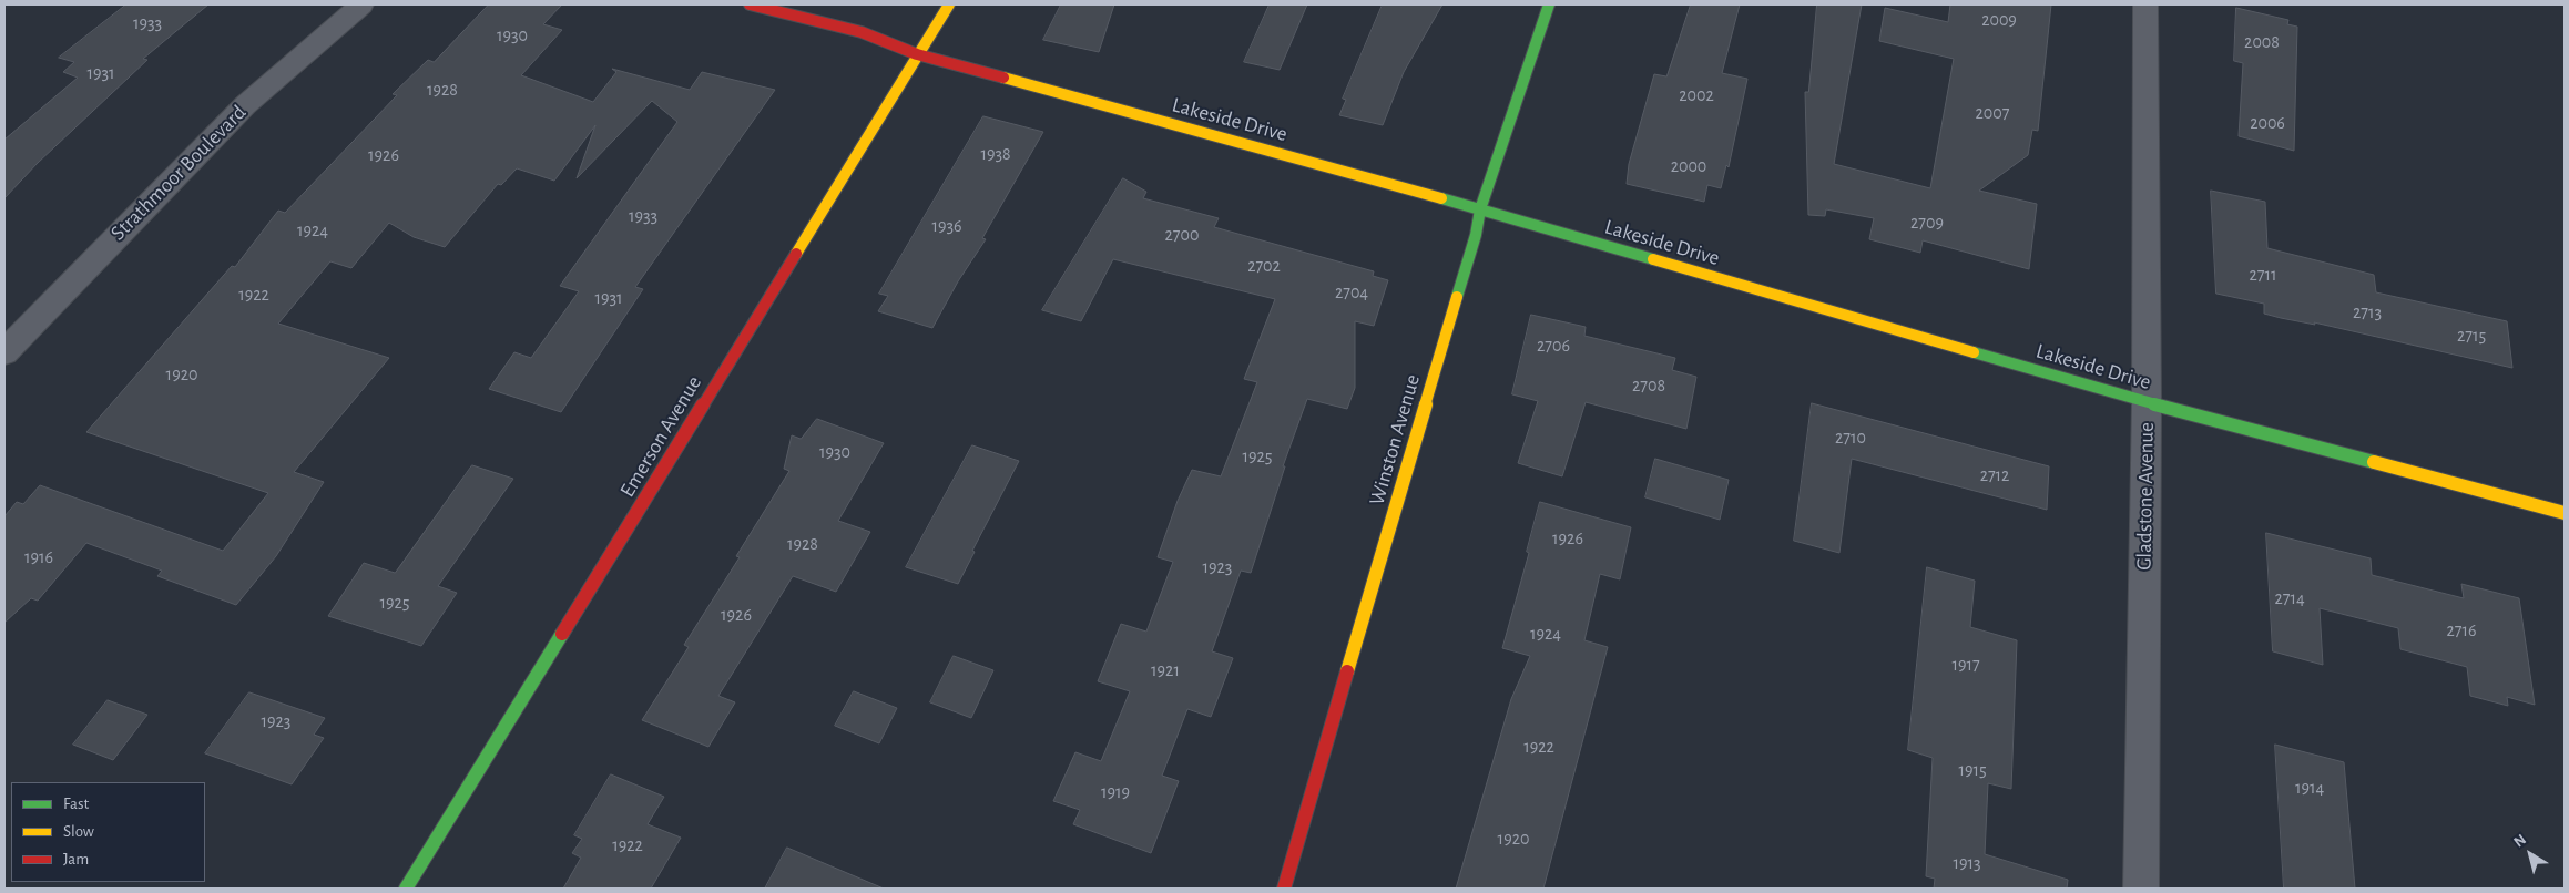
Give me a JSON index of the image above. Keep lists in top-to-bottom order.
{
  "streets": {
    "street": [
      "Lakeside Drive",
      "Strathmoor Boulevard",
      "Emerson Avenue",
      "Winston Avenue",
      "Gladstone Avenue"
    ]
  },
  "crossings": [
    ["Lakeside Drive", "Emerson Avenue"],
    ["Lakeside Drive", "Winston Avenue"],
    ["Lakeside Drive", "Gladstone Avenue"]
  ],
  "house_numbers": [
    "2009",
    "1933",
    "1930",
    "2008",
    "1931",
    "1928",
    "2002",
    "2007",
    "2006",
    "1938",
    "1926",
    "2000",
    "1933",
    "2709",
    "1936",
    "1924",
    "2700",
    "2702",
    "2711",
    "2704",
    "1922",
    "1931",
    "2713",
    "2715",
    "2706",
    "1920",
    "2708",
    "2710",
    "1930",
    "1925",
    "2712",
    "1926",
    "1928",
    "1916",
    "1923",
    "2714",
    "1925",
    "1926",
    "2716",
    "1924",
    "1917",
    "1921",
    "1923",
    "1922",
    "1915",
    "1914",
    "1919",
    "1920",
    "1922",
    "1913"
  ],
  "legend": ["Fast", "Slow", "Jam"],
  "north": "top left"
}
